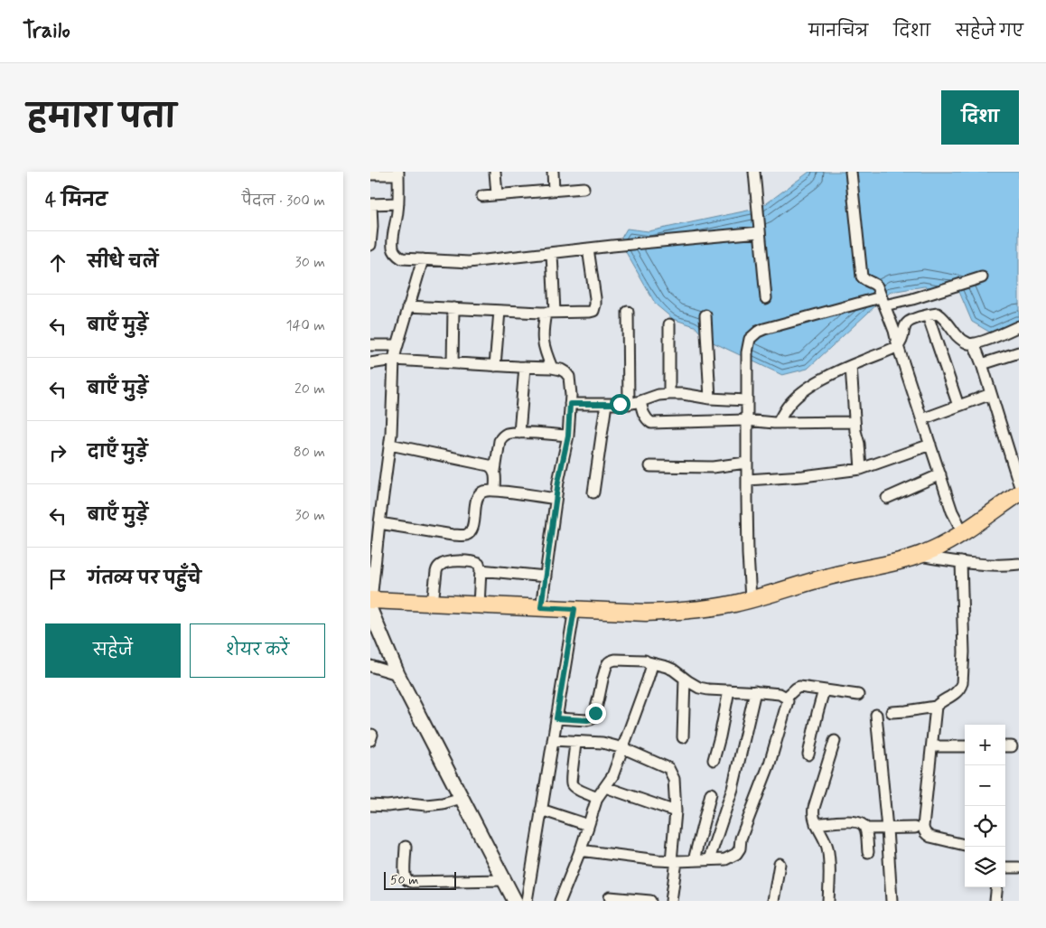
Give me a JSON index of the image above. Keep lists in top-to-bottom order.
{
  "scale_bar": "50 m",
  "page": {
    "header": "Trailo",
    "nav": ["मानचित्र", "दिशा", "सहेजे गए"],
    "title": "हमारा पता",
    "buttons": [
      "दिशा",
      ["सहेजें", "शेयर करें"]
    ],
    "heading": ["4 मिनट", "पैदल · 300 m"],
    "list": [
      ["सीधे चलें", "30 m"],
      ["बाएँ मुड़ें", "140 m"],
      ["बाएँ मुड़ें", "20 m"],
      ["दाएँ मुड़ें", "80 m"],
      ["बाएँ मुड़ें", "30 m"],
      "गंतव्य पर पहुँचे"
    ],
    "map_buttons": ["+", "−"],
    "scale": "50 m"
  }
}
